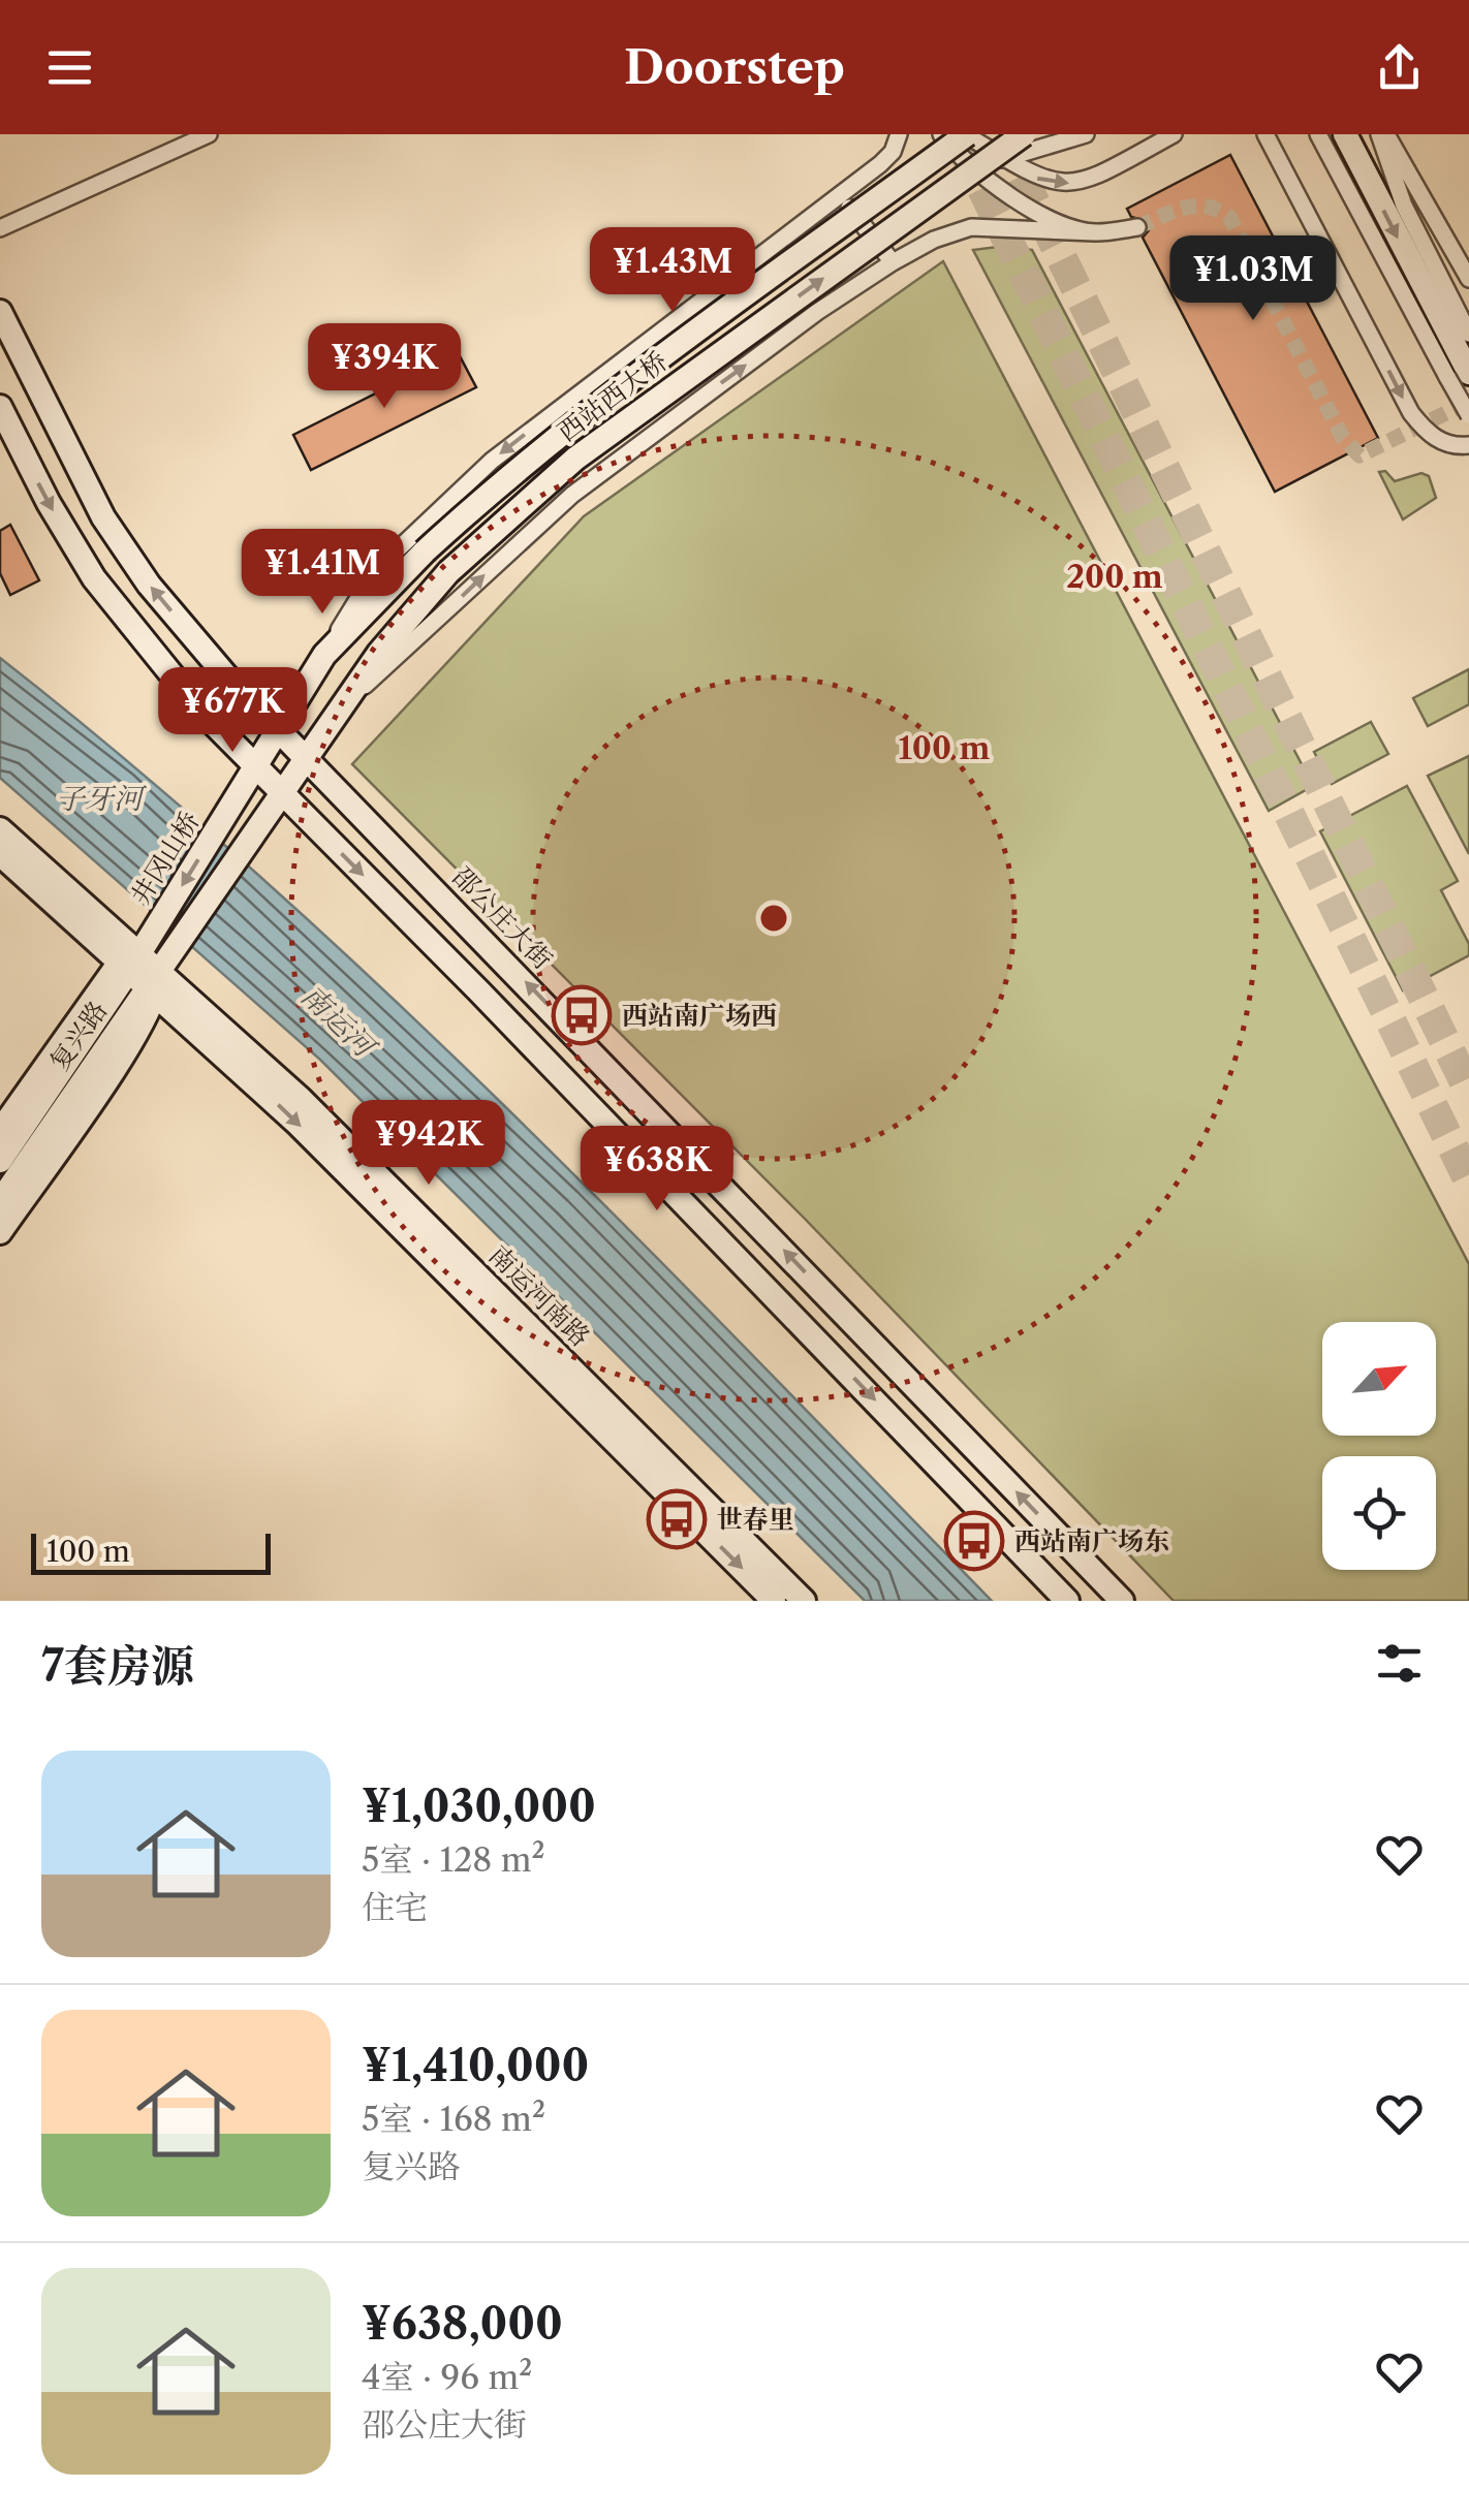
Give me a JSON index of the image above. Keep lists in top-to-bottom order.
{
  "streets": {
    "street": [
      "西站西大桥",
      "井冈山桥",
      "邵公庄大街",
      "复兴路",
      "南运河南路"
    ]
  },
  "crossings": [
    ["井冈山桥", "复兴路"],
    ["井冈山桥", "南运河南路"],
    ["复兴路", "南运河南路"]
  ],
  "water": ["子牙河", "南运河"],
  "places": {
    "bus stop": ["西站南广场西", "世春里", "西站南广场东"]
  },
  "scale_bar": "100 m",
  "north": "top right",
  "page": {
    "header": "Doorstep",
    "price": [
      "¥1.43M",
      "¥1.03M",
      "¥394K",
      "¥1.41M",
      "¥677K",
      "¥942K",
      "¥638K"
    ],
    "scale": "100 m",
    "heading": "7套房源",
    "list": [
      {
        "name": "¥1,030,000",
        "note": "5室 · 128 m² · 住宅"
      },
      {
        "name": "¥1,410,000",
        "note": "5室 · 168 m² · 复兴路"
      },
      {
        "name": "¥638,000",
        "note": "4室 · 96 m² · 邵公庄大街"
      }
    ]
  },
  "rings": ["200 m", "100 m"]
}
